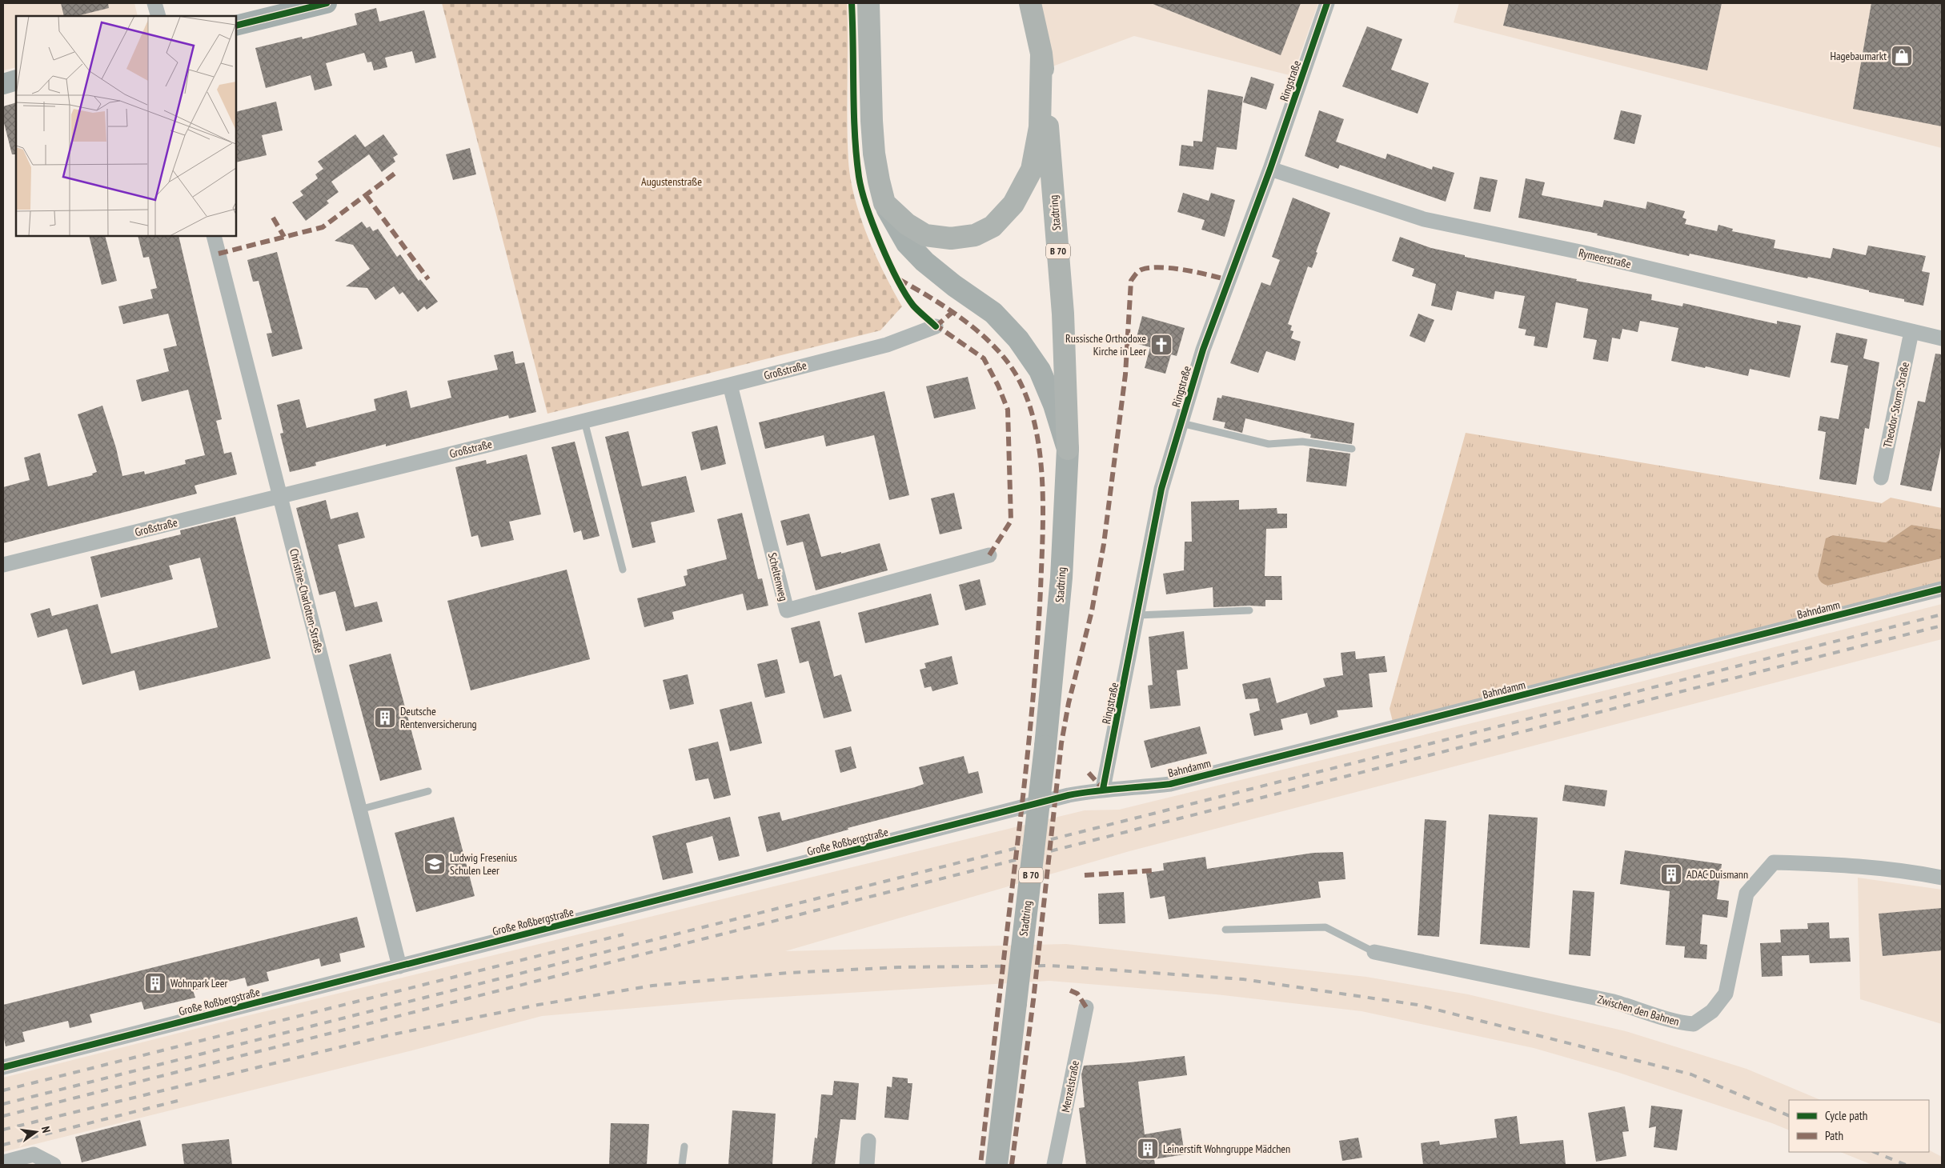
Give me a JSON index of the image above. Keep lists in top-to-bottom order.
{
  "streets": {
    "highway": ["Stadtring", "B 70"],
    "street": [
      "Ringstraße",
      "Rymeerstraße",
      "Großstraße",
      "Theodor-Storm-Straße",
      "Scheltenweg",
      "Christine-Charlotten-Straße",
      "Bahndamm",
      "Große Roßbergstraße",
      "Zwischen den Bahnen",
      "Menzelstraße"
    ]
  },
  "crossings": [
    ["Ringstraße", "Rymeerstraße"],
    ["Ringstraße", "Bahndamm"],
    ["Stadtring", "B 70"],
    ["Rymeerstraße", "Theodor-Storm-Straße"],
    ["Großstraße", "Scheltenweg"],
    ["Großstraße", "Christine-Charlotten-Straße"],
    ["Christine-Charlotten-Straße", "Große Roßbergstraße"],
    ["Bahndamm", "Große Roßbergstraße"]
  ],
  "parks": ["Augustenstraße"],
  "places": {
    "shop": ["Hagebaumarkt"],
    "church": ["Russische Orthodoxe Kirche in Leer"],
    "building": [
      "Deutsche Rentenversicherung",
      "ADAC Duismann",
      "Wohnpark Leer",
      "Leinerstift Wohngruppe Mädchen"
    ],
    "school or university": ["Ludwig Fresenius Schulen Leer"]
  },
  "legend": ["Cycle path", "Path"],
  "north": "right"
}
